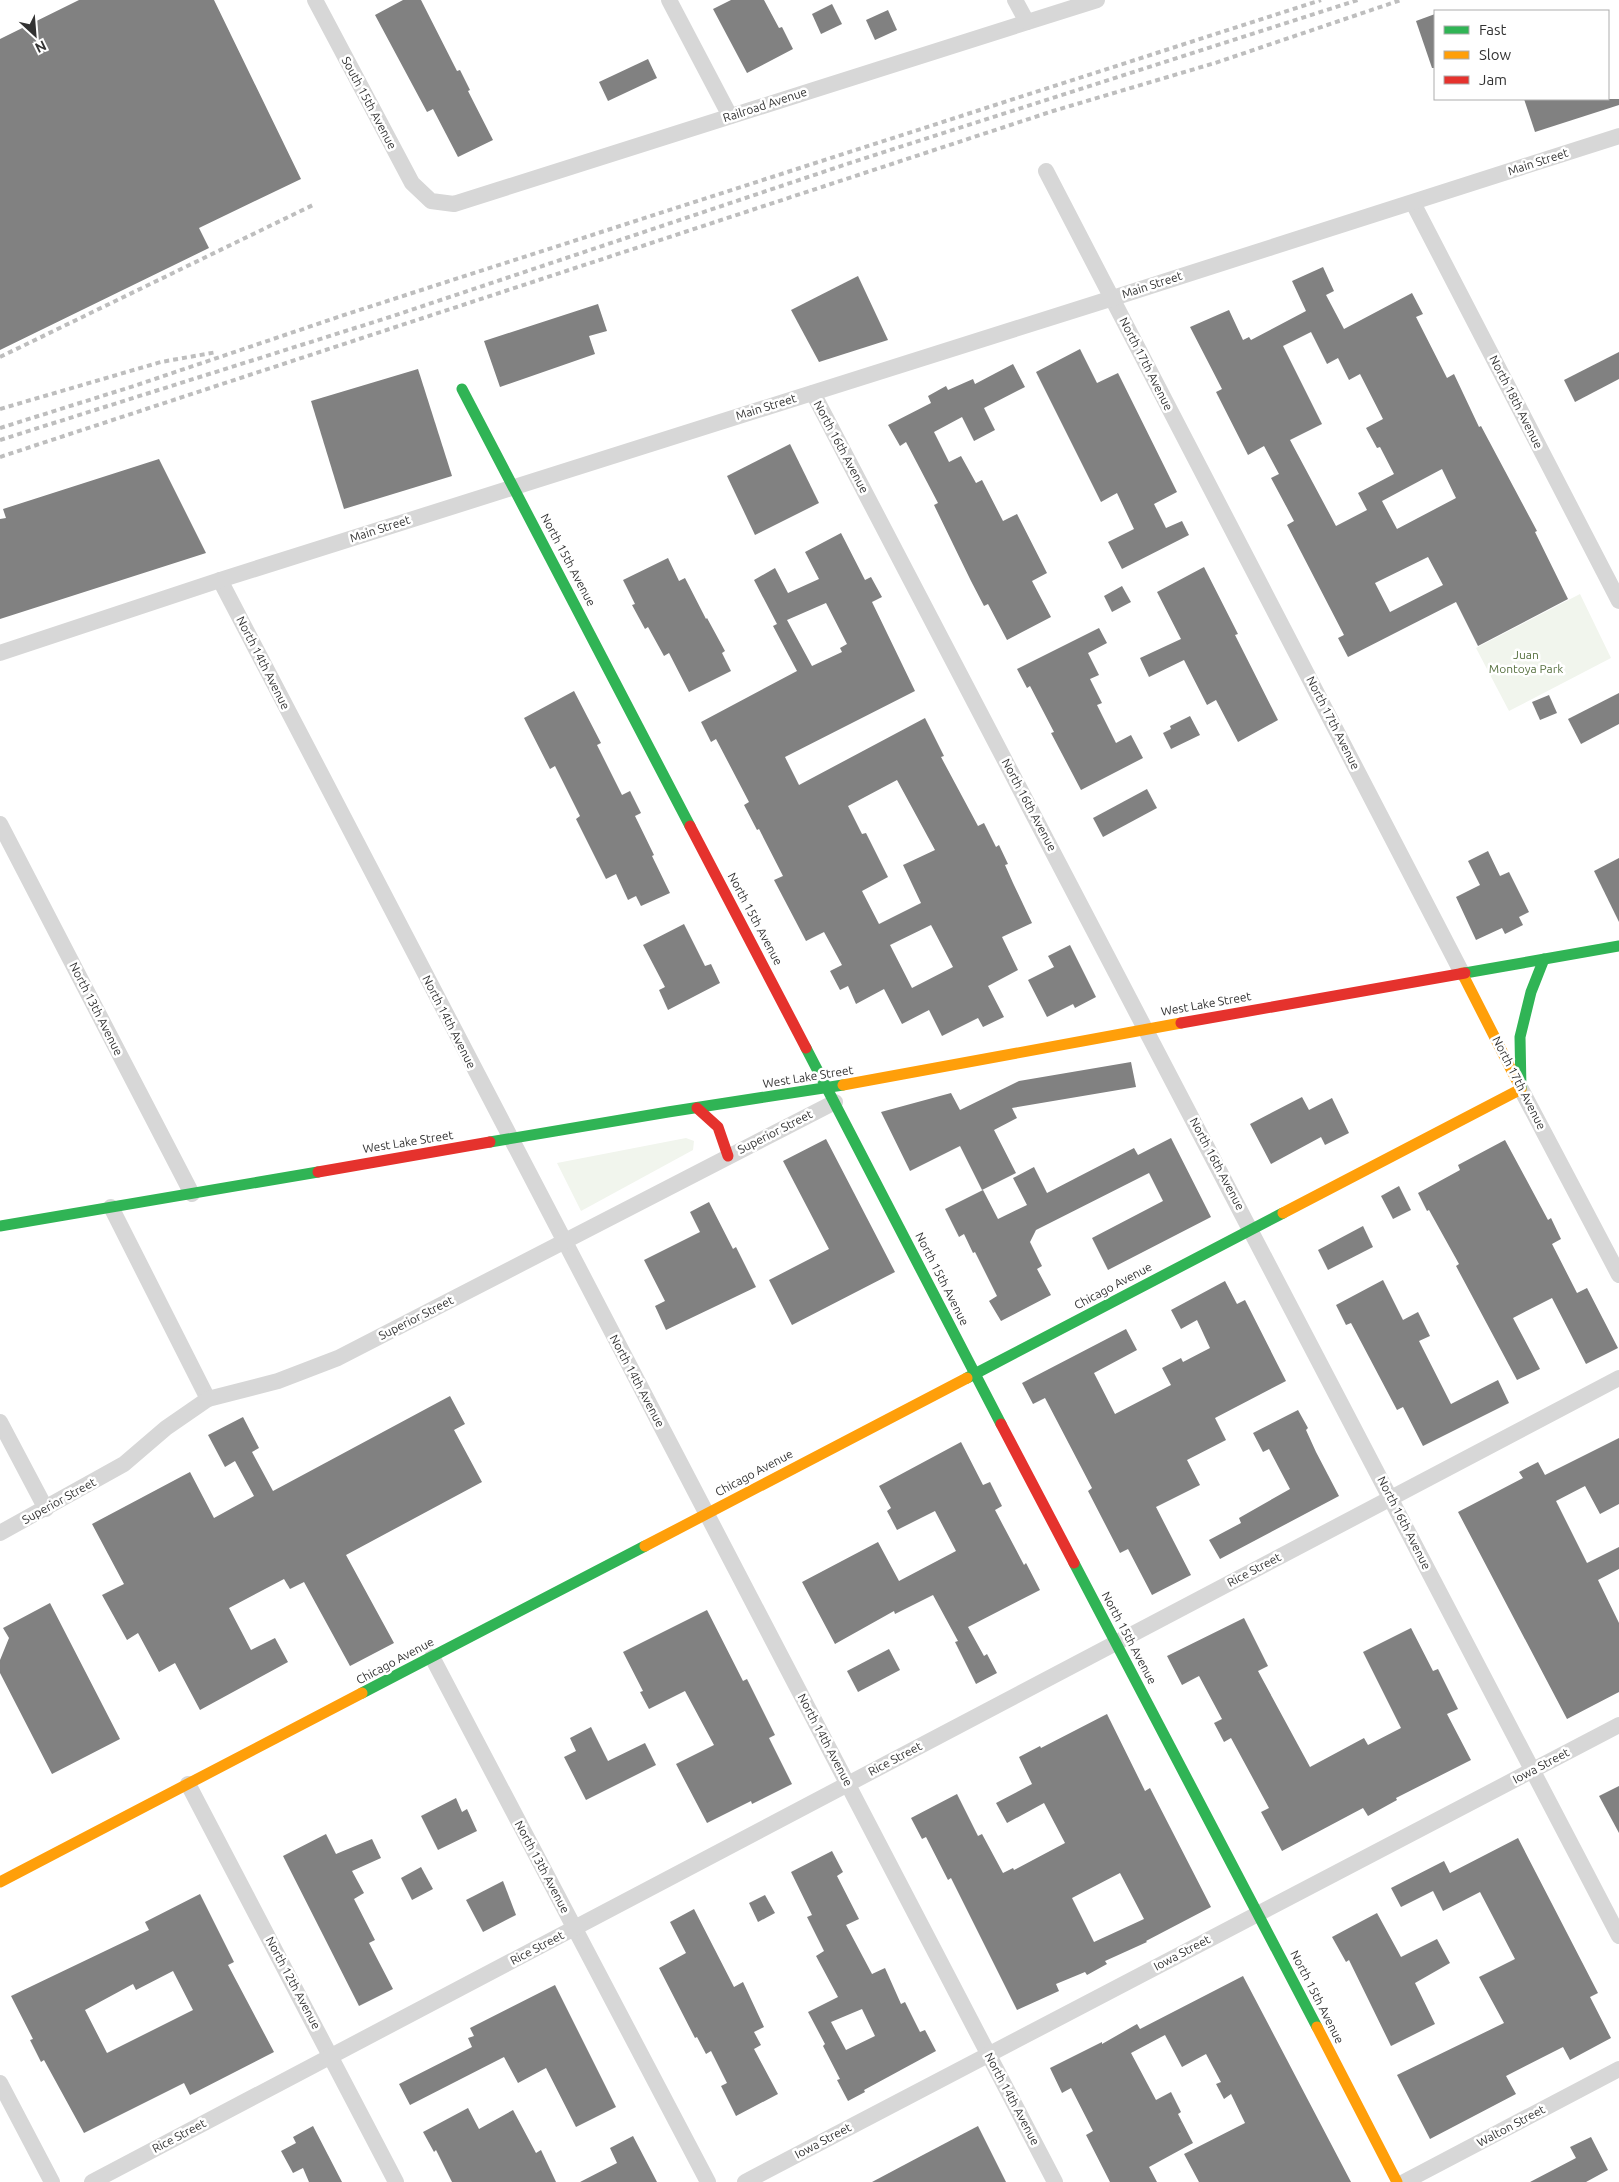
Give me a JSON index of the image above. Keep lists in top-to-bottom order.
{
  "streets": {
    "main road": [
      "North 17th Avenue",
      "North 15th Avenue",
      "West Lake Street",
      "Chicago Avenue"
    ],
    "street": [
      "South 15th Avenue",
      "Railroad Avenue",
      "Main Street",
      "North 18th Avenue",
      "North 16th Avenue",
      "North 14th Avenue",
      "North 13th Avenue",
      "Superior Street",
      "Rice Street",
      "Iowa Street",
      "North 12th Avenue",
      "Walton Street"
    ]
  },
  "crossings": [
    ["South 15th Avenue", "Railroad Avenue"],
    ["Main Street", "North 17th Avenue"],
    ["Main Street", "North 18th Avenue"],
    ["Main Street", "North 16th Avenue"],
    ["Main Street", "North 15th Avenue"],
    ["Main Street", "North 14th Avenue"],
    ["North 17th Avenue", "West Lake Street"],
    ["North 17th Avenue", "Chicago Avenue"],
    ["North 16th Avenue", "West Lake Street"],
    ["North 16th Avenue", "Chicago Avenue"],
    ["North 16th Avenue", "Rice Street"],
    ["North 16th Avenue", "Iowa Street"],
    ["North 15th Avenue", "West Lake Street"],
    ["North 15th Avenue", "Superior Street"],
    ["North 15th Avenue", "Chicago Avenue"],
    ["North 15th Avenue", "Rice Street"],
    ["North 15th Avenue", "Iowa Street"],
    ["North 14th Avenue", "West Lake Street"],
    ["North 14th Avenue", "Superior Street"],
    ["North 14th Avenue", "Chicago Avenue"],
    ["North 14th Avenue", "Rice Street"],
    ["North 14th Avenue", "Iowa Street"],
    ["West Lake Street", "North 13th Avenue"],
    ["West Lake Street", "Superior Street"],
    ["North 13th Avenue", "Chicago Avenue"],
    ["North 13th Avenue", "Rice Street"],
    ["Chicago Avenue", "North 12th Avenue"],
    ["Rice Street", "North 12th Avenue"]
  ],
  "parks": ["Juan Montoya Park"],
  "legend": ["Fast", "Slow", "Jam"],
  "north": "bottom right"
}
